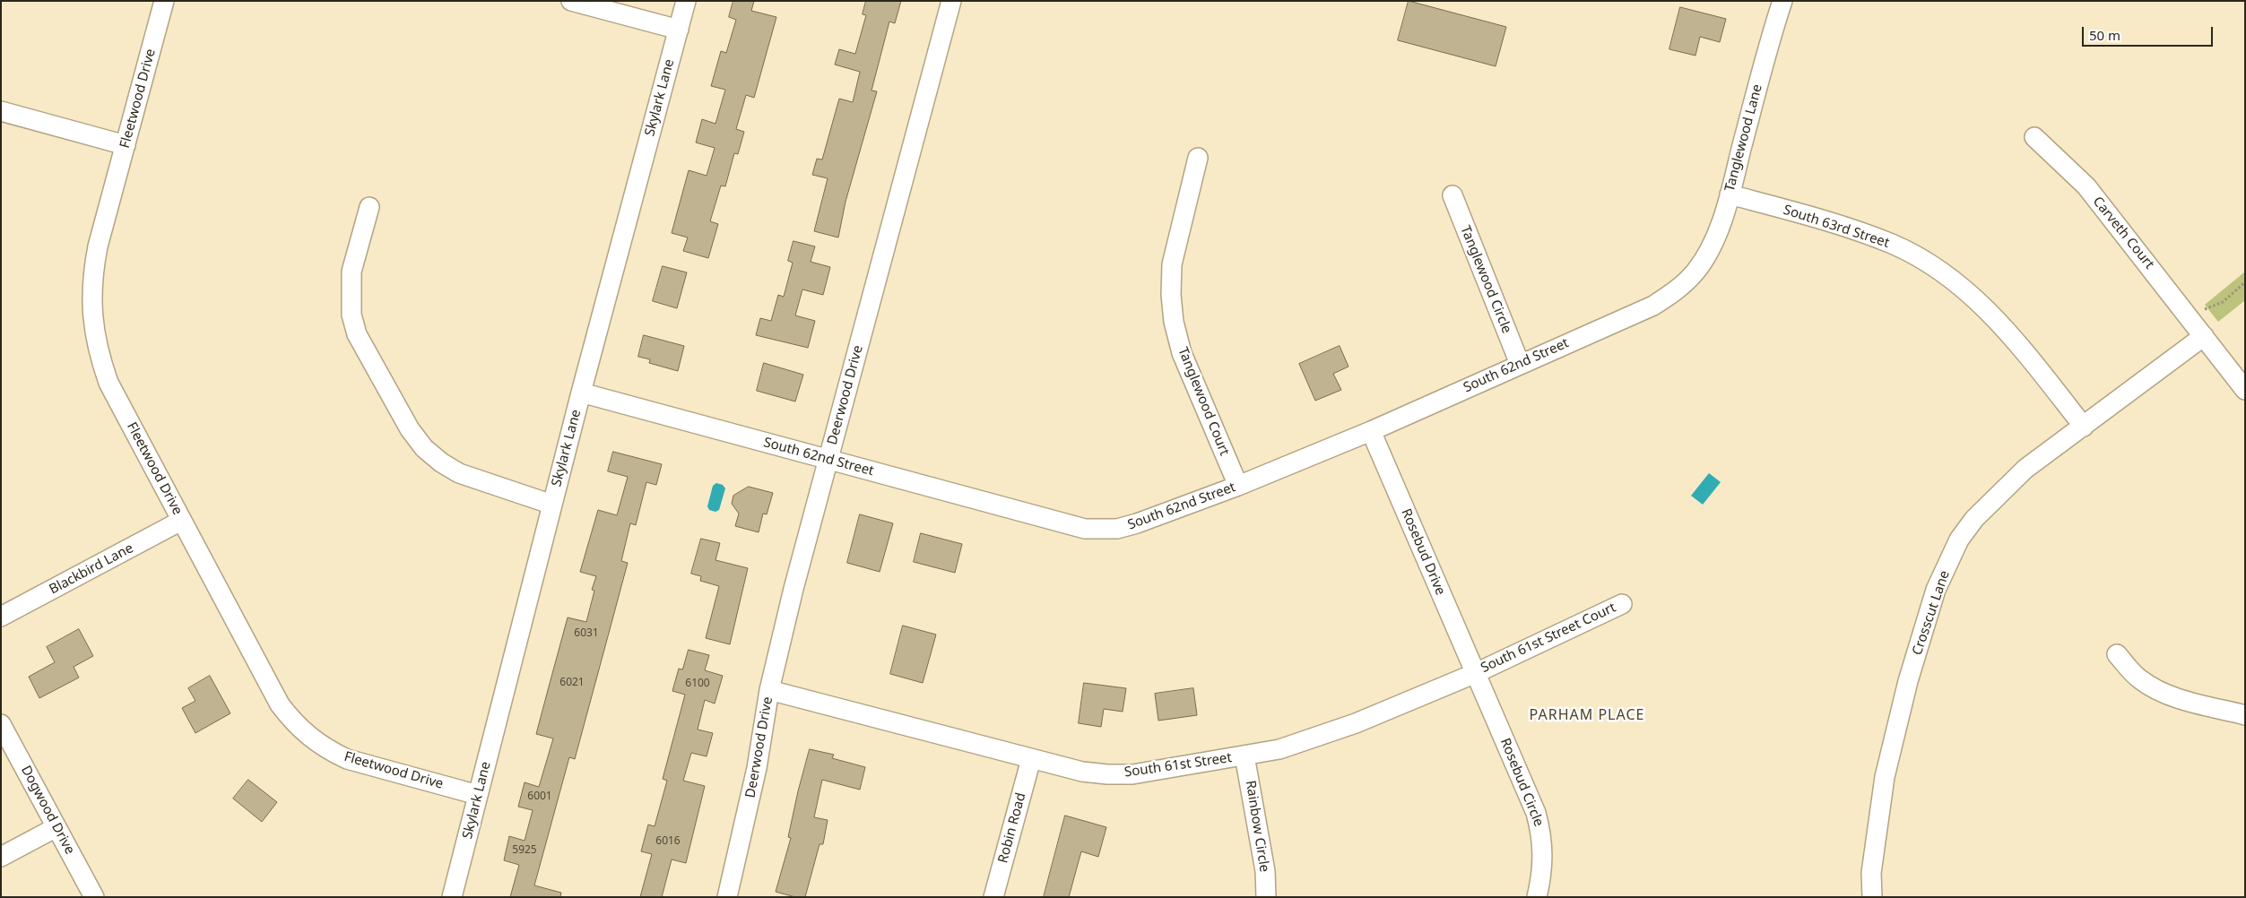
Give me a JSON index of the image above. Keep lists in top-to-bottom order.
{
  "streets": {
    "street": [
      "Skylark Lane",
      "Fleetwood Drive",
      "Tanglewood Lane",
      "South 63rd Street",
      "Carveth Court",
      "Tanglewood Circle",
      "South 62nd Street",
      "Deerwood Drive",
      "Tanglewood Court",
      "Rosebud Drive",
      "Blackbird Lane",
      "Crosscut Lane",
      "South 61st Street Court",
      "South 61st Street",
      "Rosebud Circle",
      "Dogwood Drive",
      "Rainbow Circle",
      "Robin Road"
    ]
  },
  "crossings": [
    ["Skylark Lane", "Fleetwood Drive"],
    ["Skylark Lane", "South 62nd Street"],
    ["Fleetwood Drive", "Blackbird Lane"],
    ["Tanglewood Lane", "South 63rd Street"],
    ["Tanglewood Lane", "South 62nd Street"],
    ["South 63rd Street", "Crosscut Lane"],
    ["Carveth Court", "Crosscut Lane"],
    ["Tanglewood Circle", "South 62nd Street"],
    ["South 62nd Street", "Deerwood Drive"],
    ["South 62nd Street", "Tanglewood Court"],
    ["South 62nd Street", "Rosebud Drive"],
    ["Deerwood Drive", "South 61st Street"],
    ["Rosebud Drive", "South 61st Street Court"],
    ["Rosebud Drive", "South 61st Street"],
    ["Rosebud Drive", "Rosebud Circle"],
    ["South 61st Street Court", "South 61st Street"],
    ["South 61st Street Court", "Rosebud Circle"],
    ["South 61st Street", "Rosebud Circle"],
    ["South 61st Street", "Rainbow Circle"],
    ["South 61st Street", "Robin Road"]
  ],
  "districts": ["PARHAM PLACE"],
  "house_numbers": [
    "6031",
    "6021",
    "6100",
    "6001",
    "6016",
    "5925"
  ],
  "scale_bar": "50 m"
}
